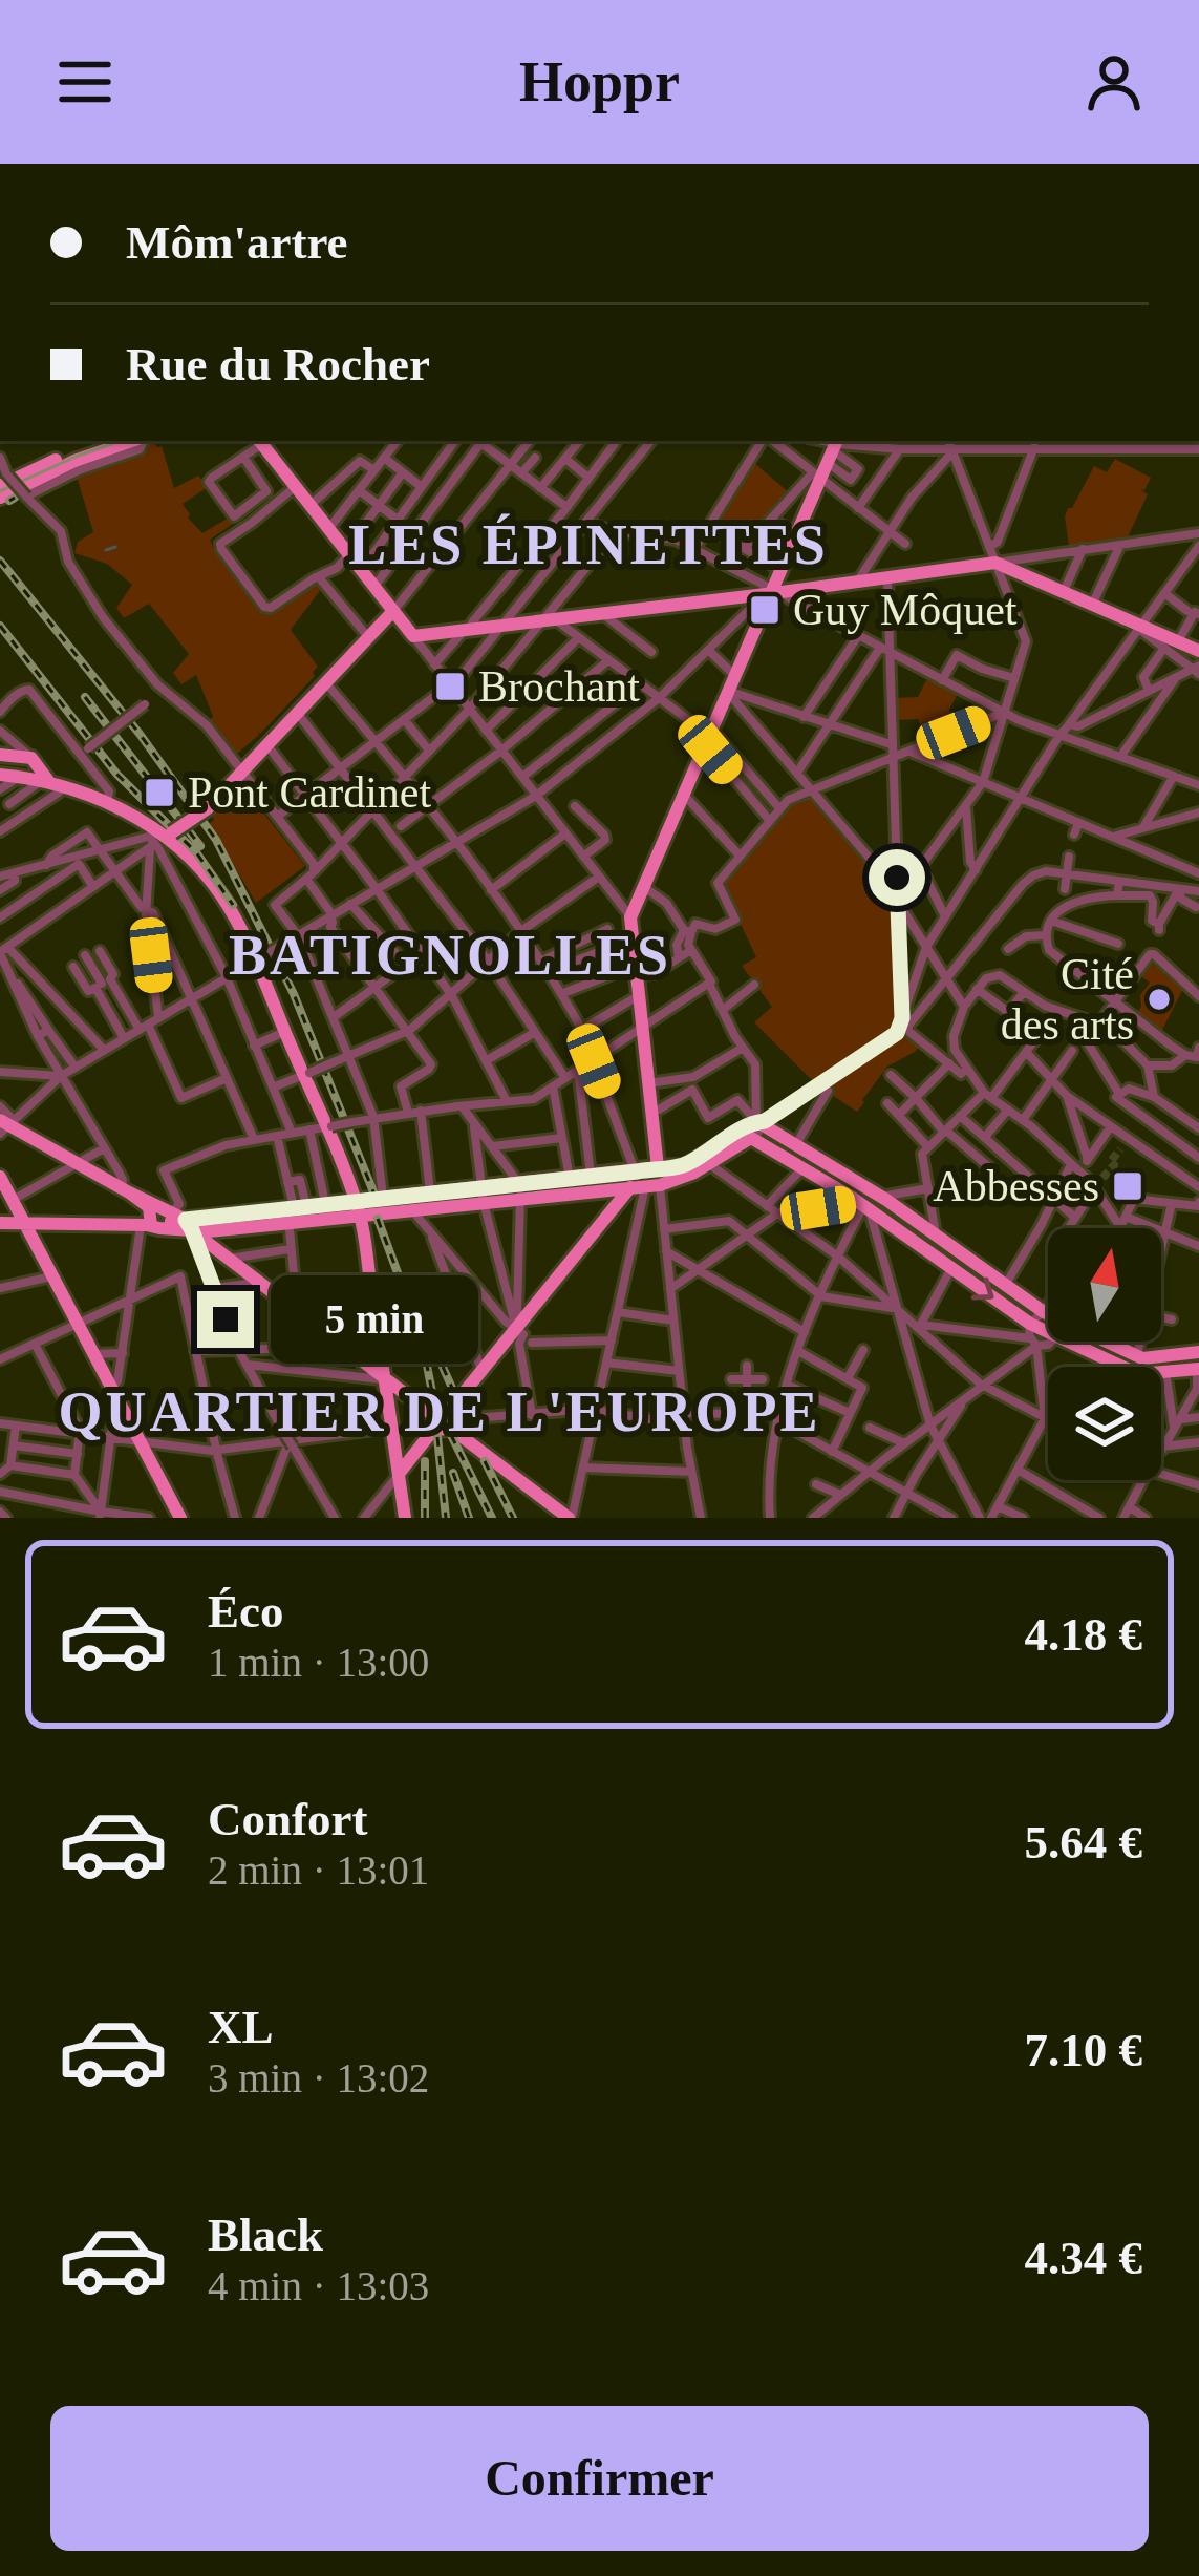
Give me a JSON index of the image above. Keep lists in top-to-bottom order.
{
  "districts": ["LES ÉPINETTES", "BATIGNOLLES", "QUARTIER DE L'EUROPE"],
  "places": {
    "transit": [
      "Guy Môquet",
      "Brochant",
      "Pont Cardinet",
      "Abbesses"
    ],
    "other": ["Cité des arts"]
  },
  "north": "top",
  "page": {
    "header": "Hoppr",
    "banner": ["Môm'artre", "Rue du Rocher"],
    "bubble": "5 min",
    "list": [
      {
        "name": "Éco",
        "note": "1 min · 13:00",
        "value": "4.18 €"
      },
      {
        "name": "Confort",
        "note": "2 min · 13:01",
        "value": "5.64 €"
      },
      {
        "name": "XL",
        "note": "3 min · 13:02",
        "value": "7.10 €"
      },
      {
        "name": "Black",
        "note": "4 min · 13:03",
        "value": "4.34 €"
      }
    ],
    "buttons": "Confirmer"
  }
}
